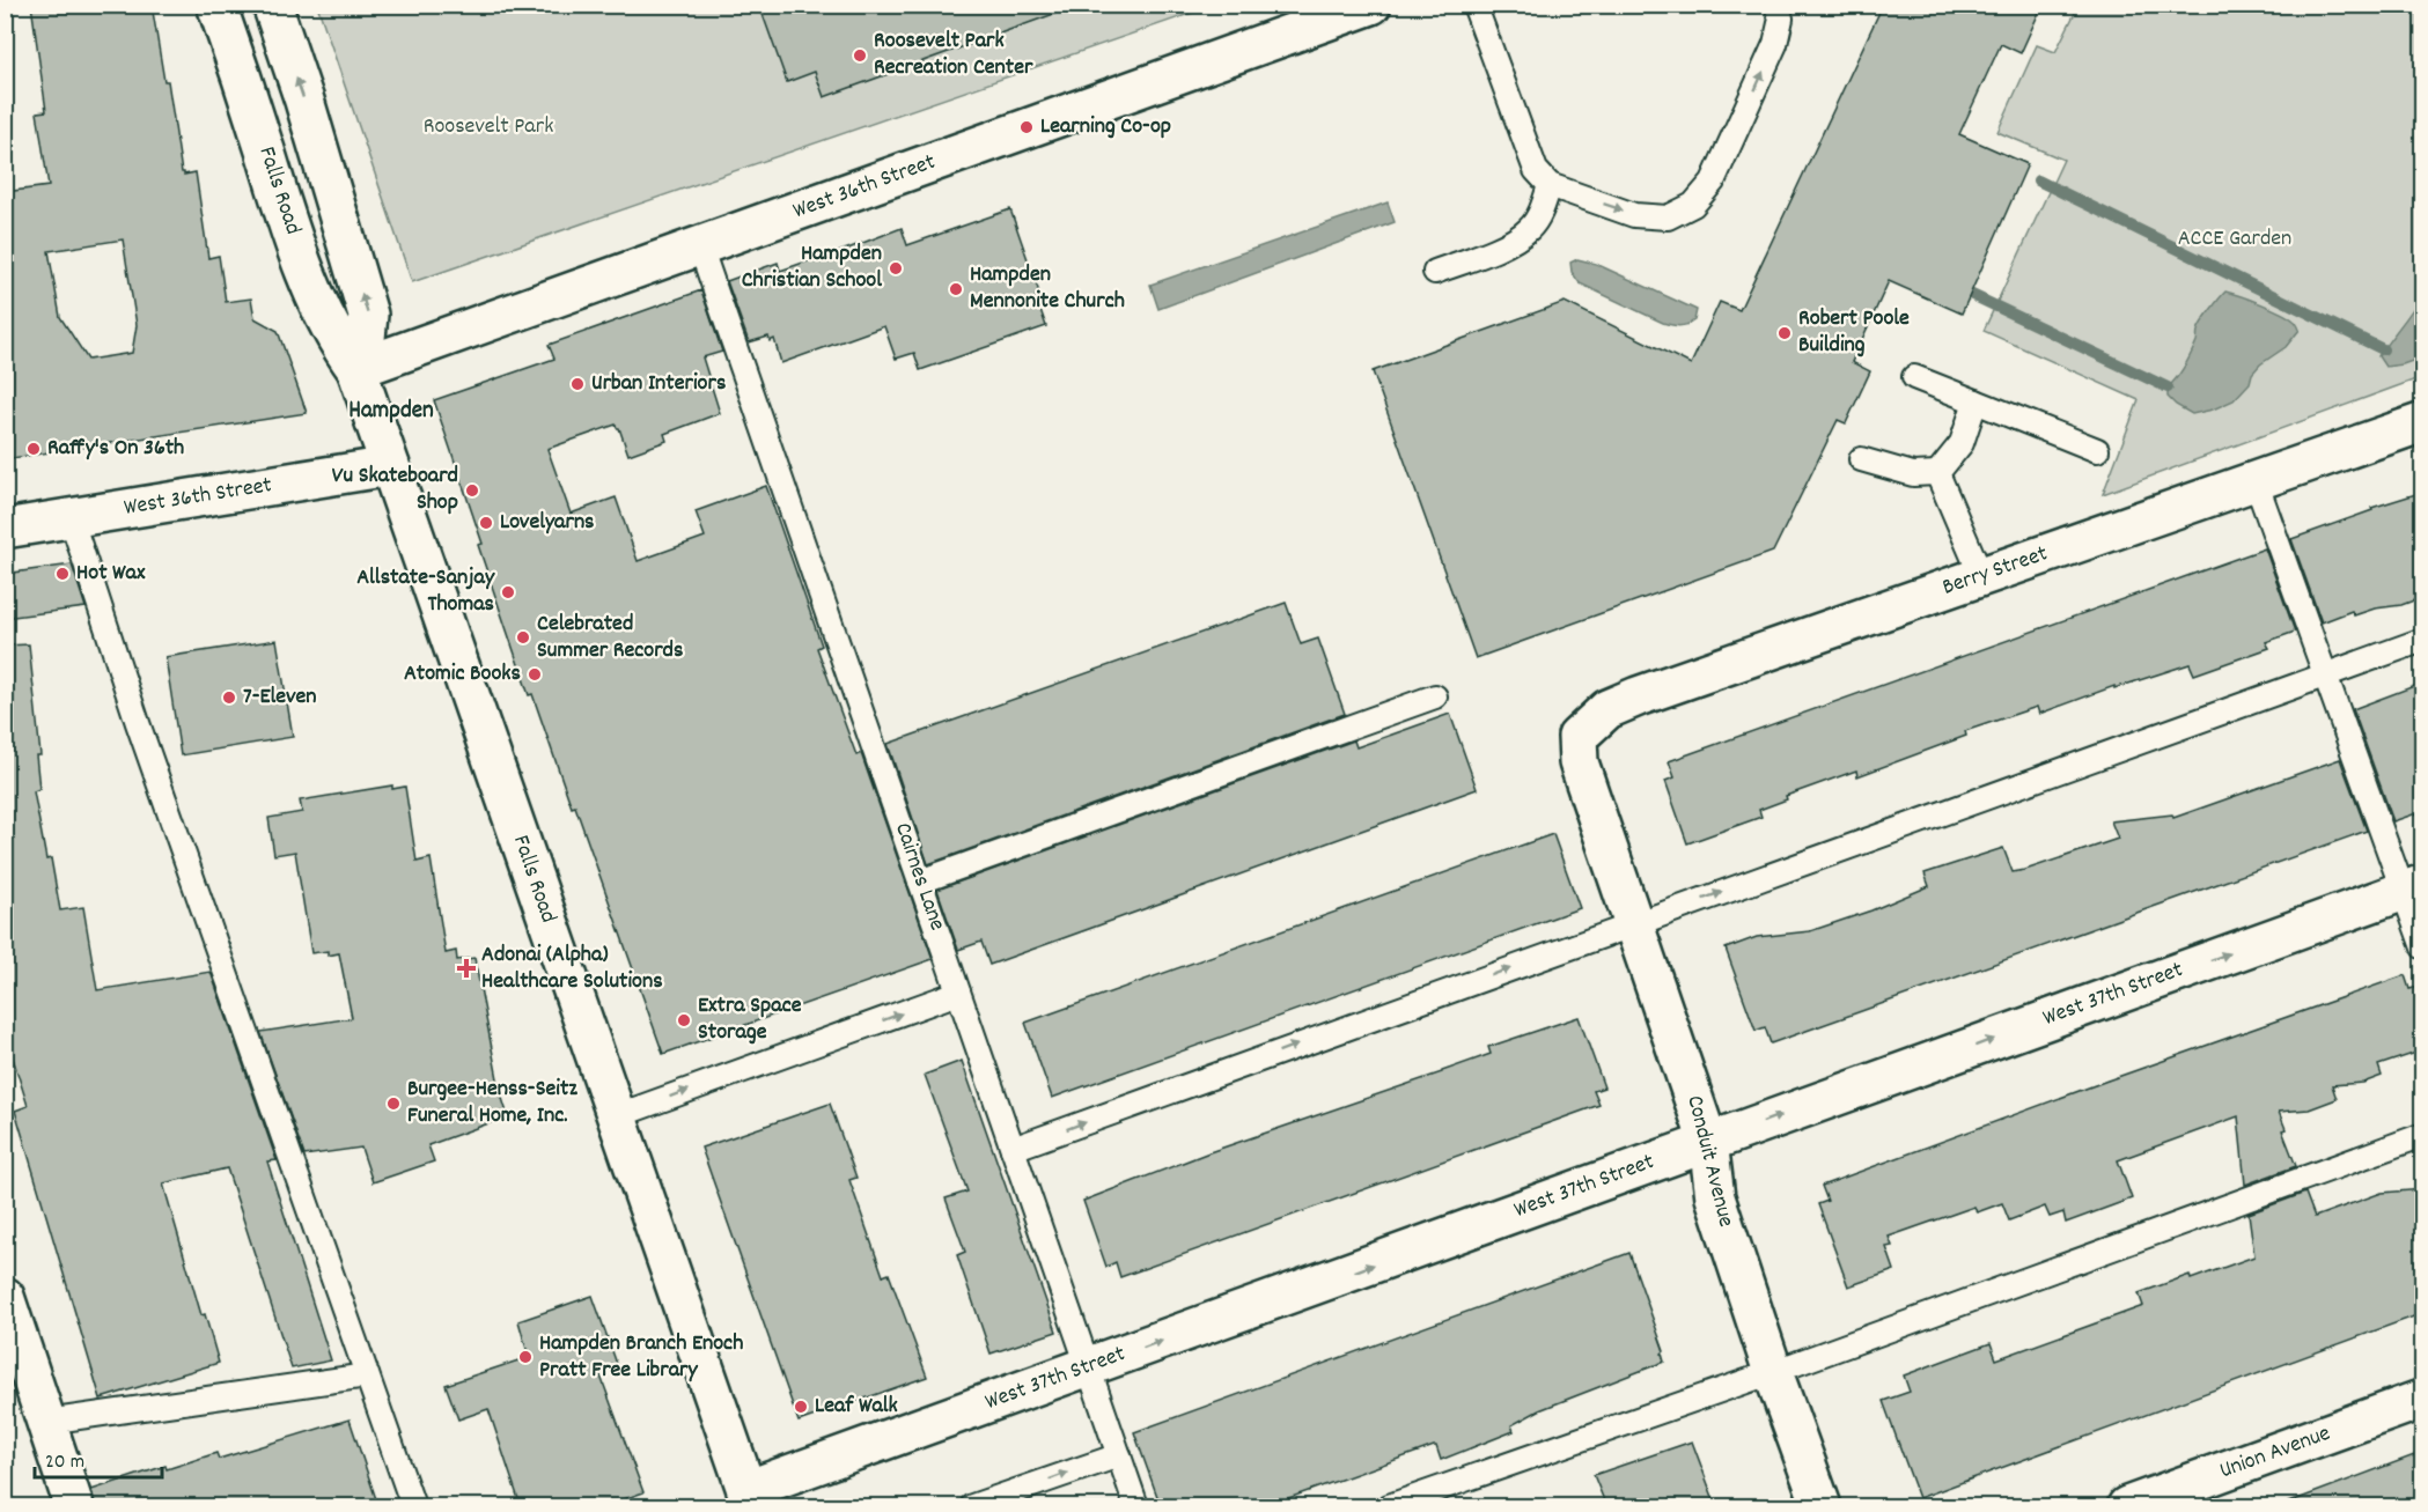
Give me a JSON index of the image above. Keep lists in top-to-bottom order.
{
  "streets": {
    "street": [
      "West 36th Street",
      "Falls Road",
      "Berry Street",
      "West 37th Street",
      "Conduit Avenue",
      "Union Avenue"
    ],
    "lane": ["Cairnes Lane"]
  },
  "crossings": [
    ["West 36th Street", "Falls Road"],
    ["West 36th Street", "Cairnes Lane"],
    ["Falls Road", "West 37th Street"],
    ["Berry Street", "Conduit Avenue"],
    ["Cairnes Lane", "West 37th Street"],
    ["West 37th Street", "Conduit Avenue"]
  ],
  "one_way": ["West 37th Street"],
  "districts": ["Hampden"],
  "parks": ["Roosevelt Park", "ACCE Garden"],
  "places": {
    "other": [
      "Roosevelt Park Recreation Center",
      "Learning Co-op",
      "Hampden Christian School",
      "Hampden Mennonite Church",
      "Robert Poole Building",
      "Urban Interiors",
      "Raffy's On 36th",
      "Vu Skateboard Shop",
      "Lovelyarns",
      "Hot Wax",
      "Allstate-Sanjay Thomas",
      "Celebrated Summer Records",
      "Atomic Books",
      "7-Eleven",
      "Extra Space Storage",
      "Burgee-Henss-Seitz Funeral Home, Inc.",
      "Hampden Branch Enoch Pratt Free Library",
      "Leaf Walk"
    ],
    "health": ["Adonai (Alpha) Healthcare Solutions"]
  },
  "scale_bar": "20 m"
}
